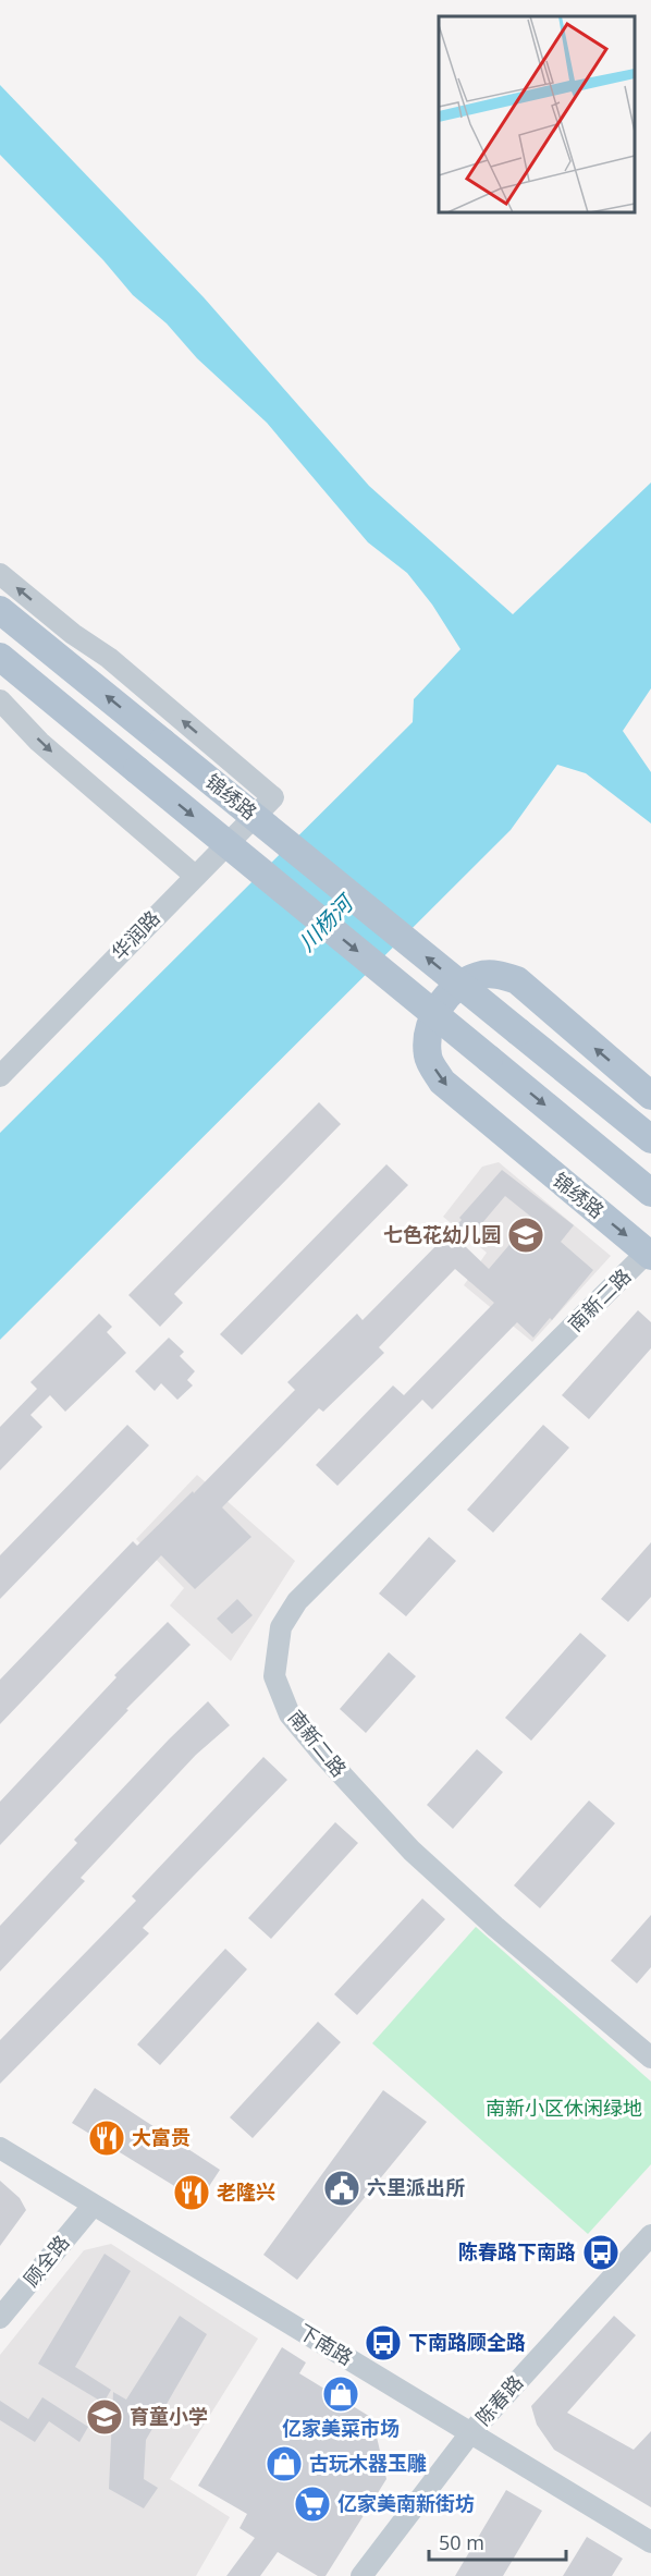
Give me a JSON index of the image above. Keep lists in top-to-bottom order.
{
  "streets": {
    "main road": ["锦绣路"],
    "street": [
      "华润路",
      "南新二路",
      "顾全路",
      "下南路",
      "陈春路"
    ]
  },
  "crossings": [
    ["锦绣路", "南新二路"],
    ["顾全路", "下南路"],
    ["下南路", "陈春路"]
  ],
  "water": ["川杨河"],
  "parks": ["南新小区休闲绿地"],
  "places": {
    "school or university": ["七色花幼儿园", "育童小学"],
    "restaurant": ["大富贵", "老隆兴"],
    "public building": ["六里派出所"],
    "bus stop": ["陈春路下南路", "下南路顾全路"],
    "shop": ["亿家美菜市场", "古玩木器玉雕"],
    "supermarket": ["亿家美南新街坊"]
  },
  "scale_bar": "50 m"
}
